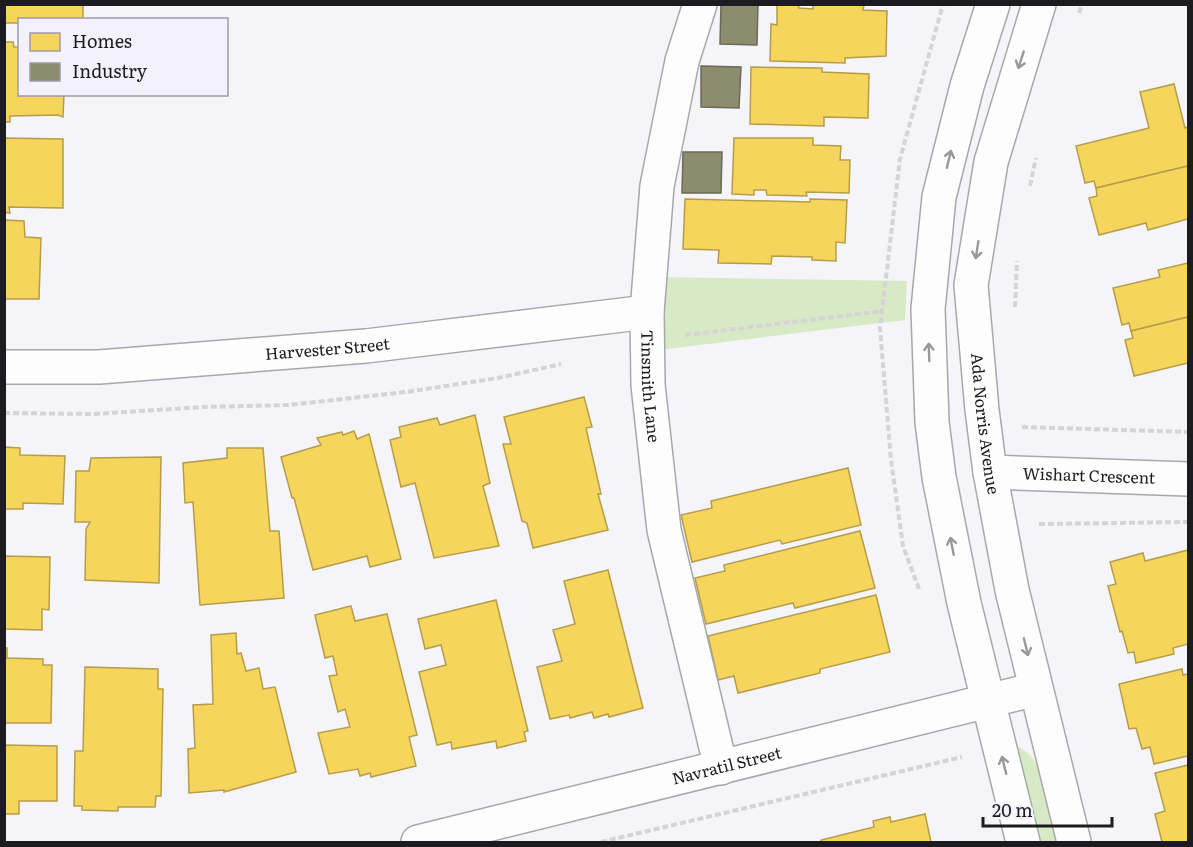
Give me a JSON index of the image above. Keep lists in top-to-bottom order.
{
  "streets": {
    "street": [
      "Harvester Street",
      "Tinsmith Lane",
      "Ada Norris Avenue",
      "Wishart Crescent",
      "Navratil Street"
    ]
  },
  "crossings": [
    ["Harvester Street", "Tinsmith Lane"],
    ["Tinsmith Lane", "Navratil Street"],
    ["Ada Norris Avenue", "Wishart Crescent"],
    ["Ada Norris Avenue", "Navratil Street"]
  ],
  "legend": ["Homes", "Industry"],
  "scale_bar": "20 m"
}
